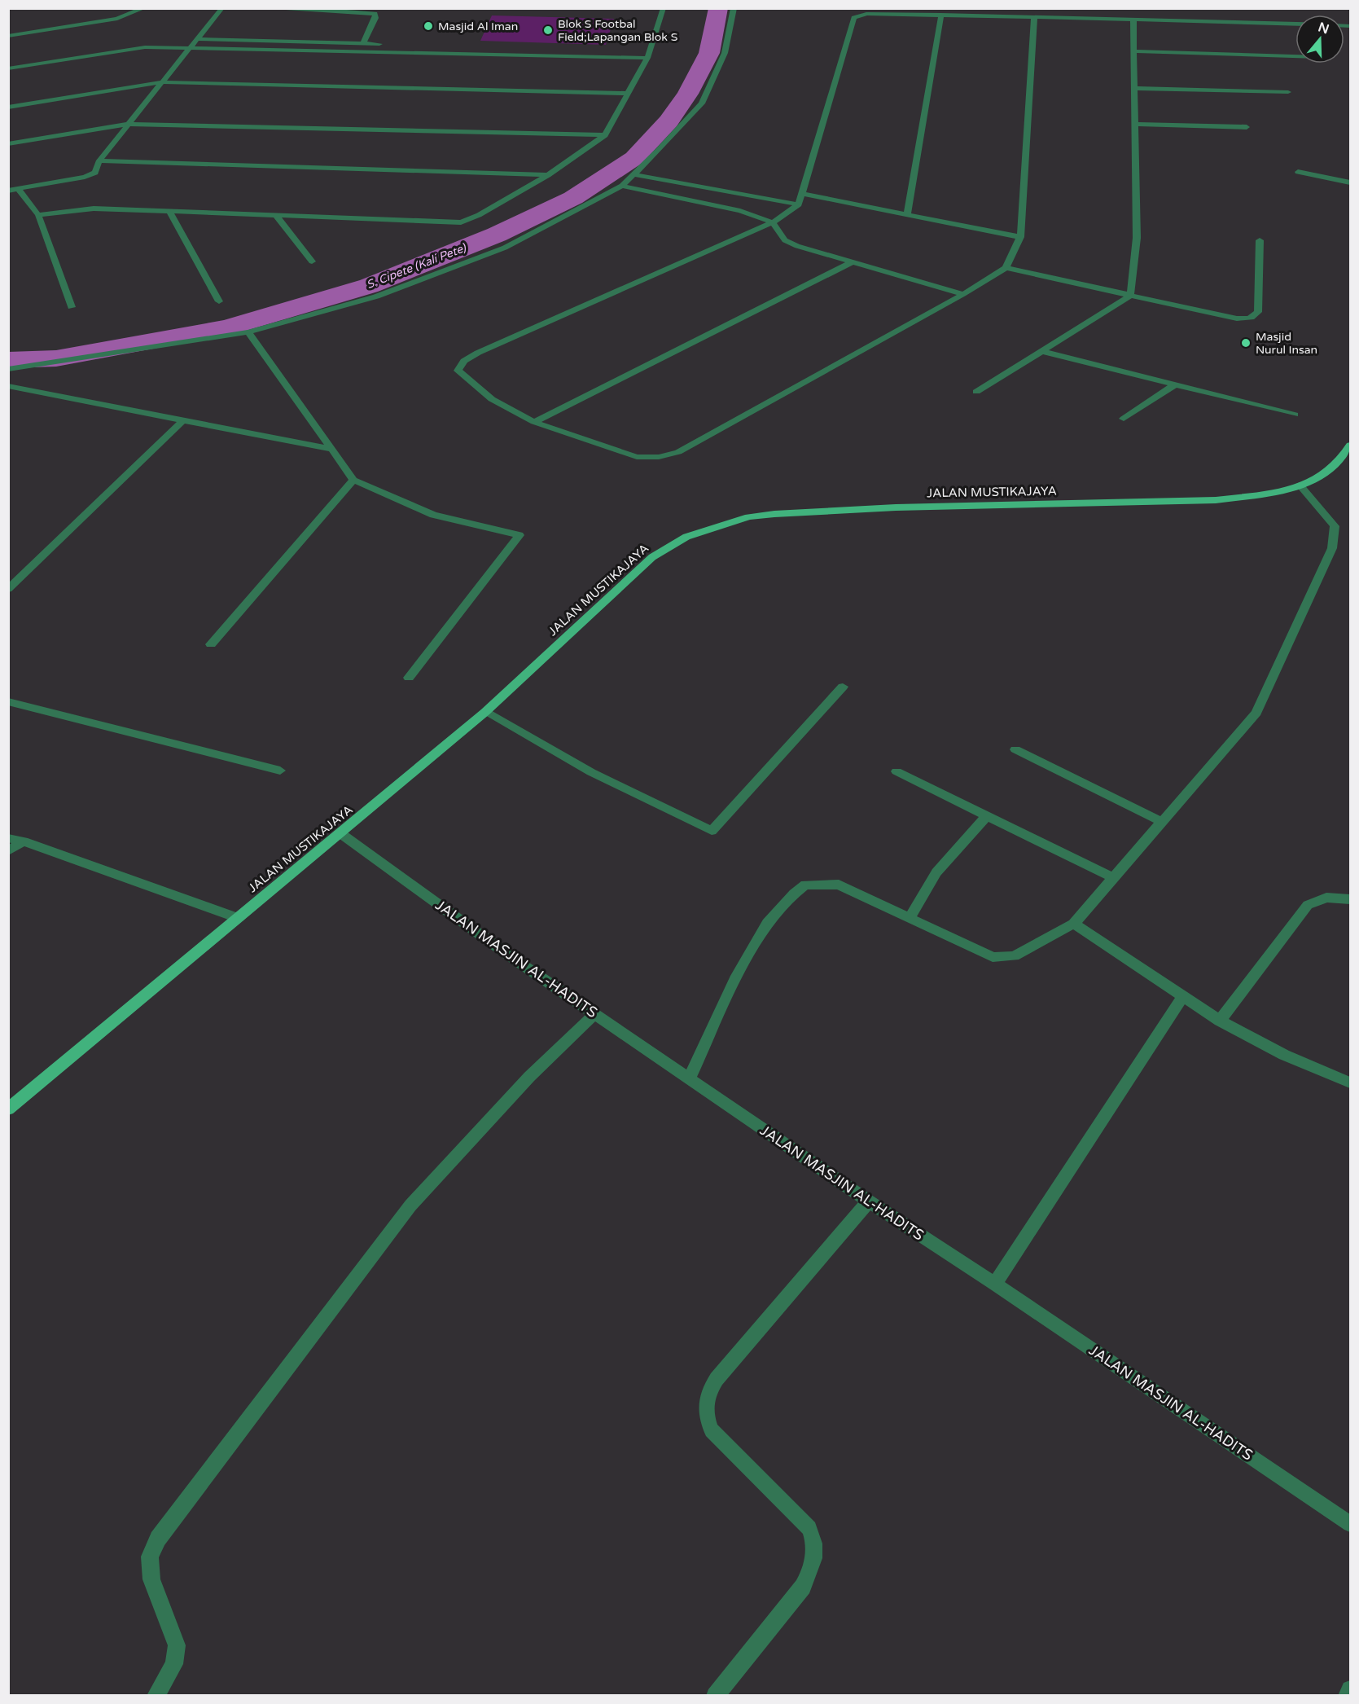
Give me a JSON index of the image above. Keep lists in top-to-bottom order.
{
  "streets": {
    "main road": ["JALAN MUSTIKAJAYA"],
    "street": ["JALAN MASJIN AL-HADITS"]
  },
  "crossings": [
    ["JALAN MUSTIKAJAYA", "JALAN MASJIN AL-HADITS"]
  ],
  "water": ["S. Cipete (Kali Pete)"],
  "places": ["Masjid Al Iman", "Blok S Footbal Field;Lapangan Blok S", "Masjid Nurul Insan"],
  "north": "top"
}
